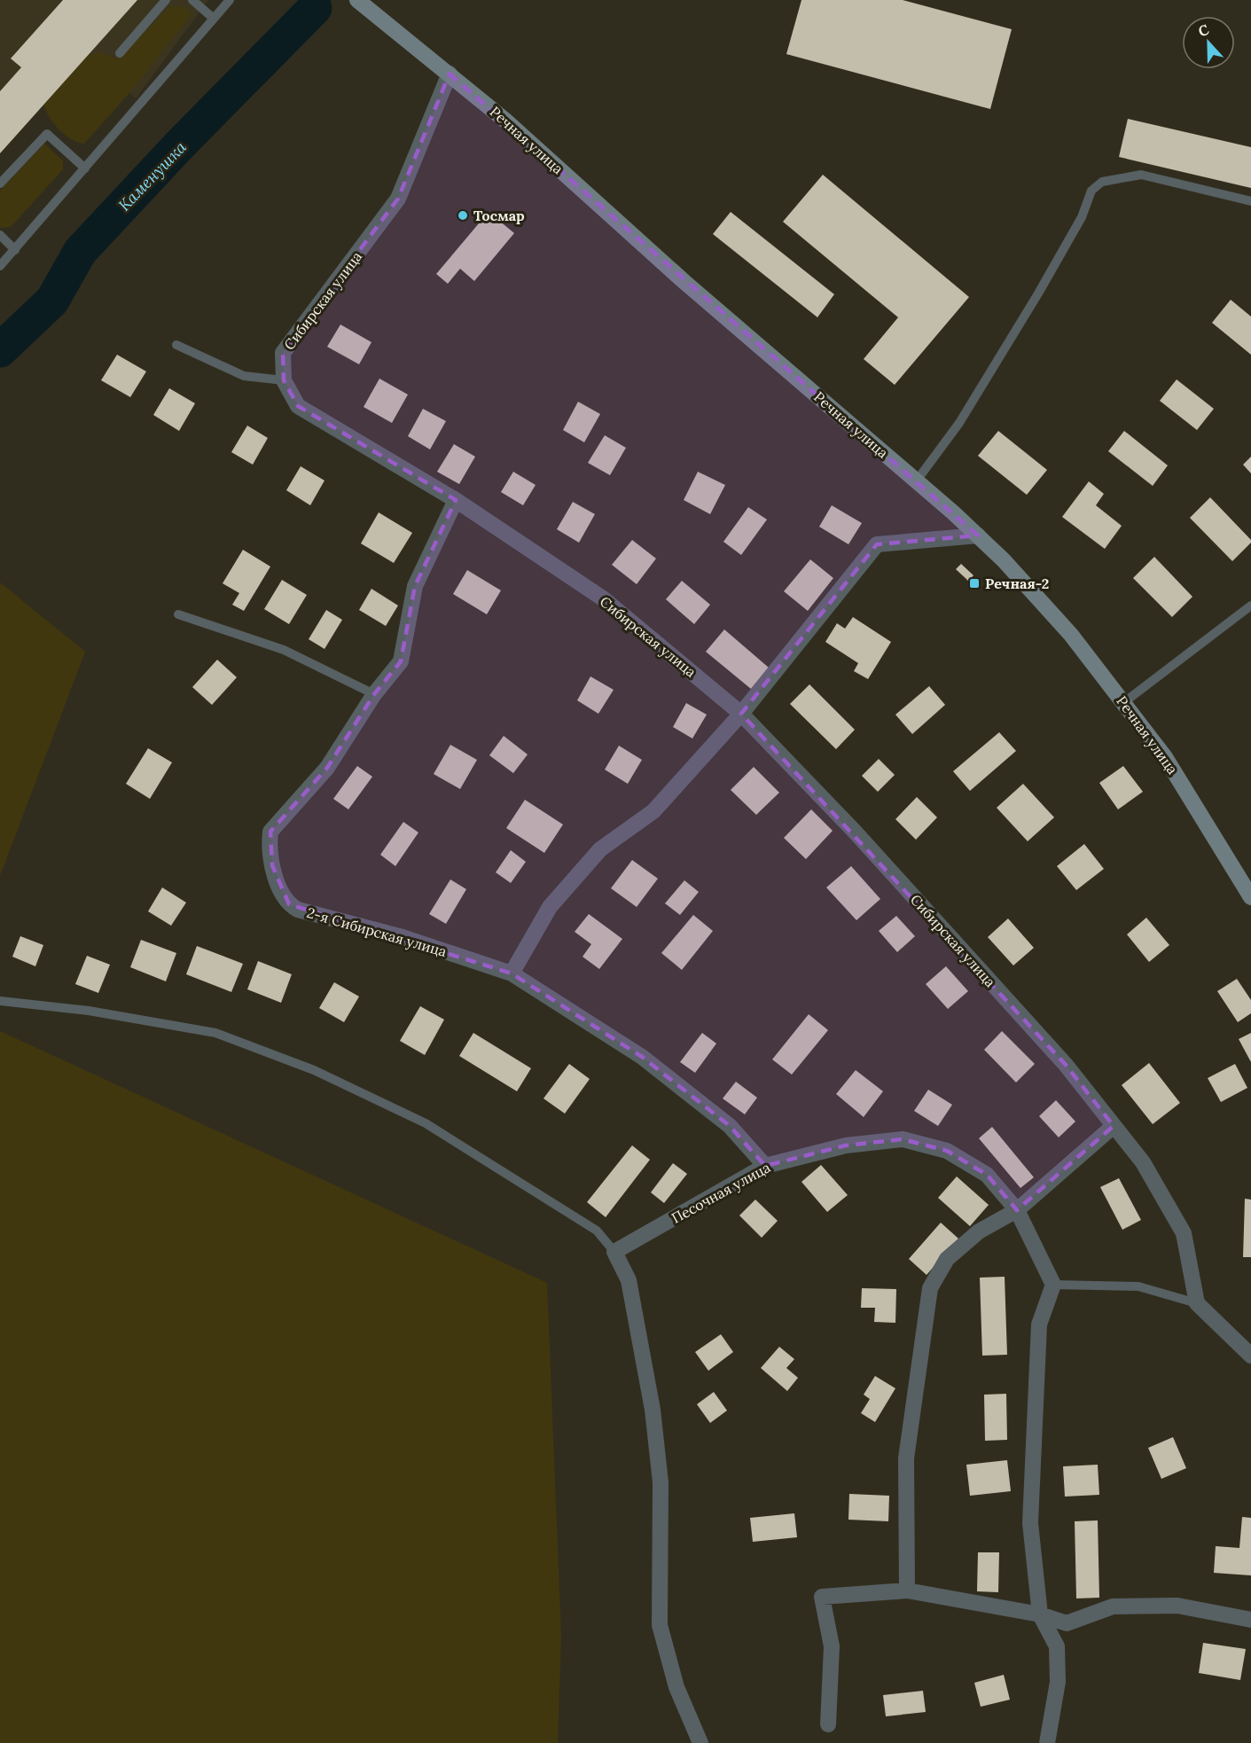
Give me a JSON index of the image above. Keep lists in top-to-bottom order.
{
  "streets": {
    "main road": ["Речная улица"],
    "street": ["Сибирская улица", "2-я Сибирская улица", "Песочная улица"]
  },
  "crossings": [
    ["Речная улица", "Сибирская улица"],
    ["Сибирская улица", "2-я Сибирская улица"],
    ["2-я Сибирская улица", "Песочная улица"]
  ],
  "water": ["Каменушка"],
  "places": {
    "other": ["Тосмар"],
    "transit": ["Речная-2"]
  },
  "north": "top"
}
